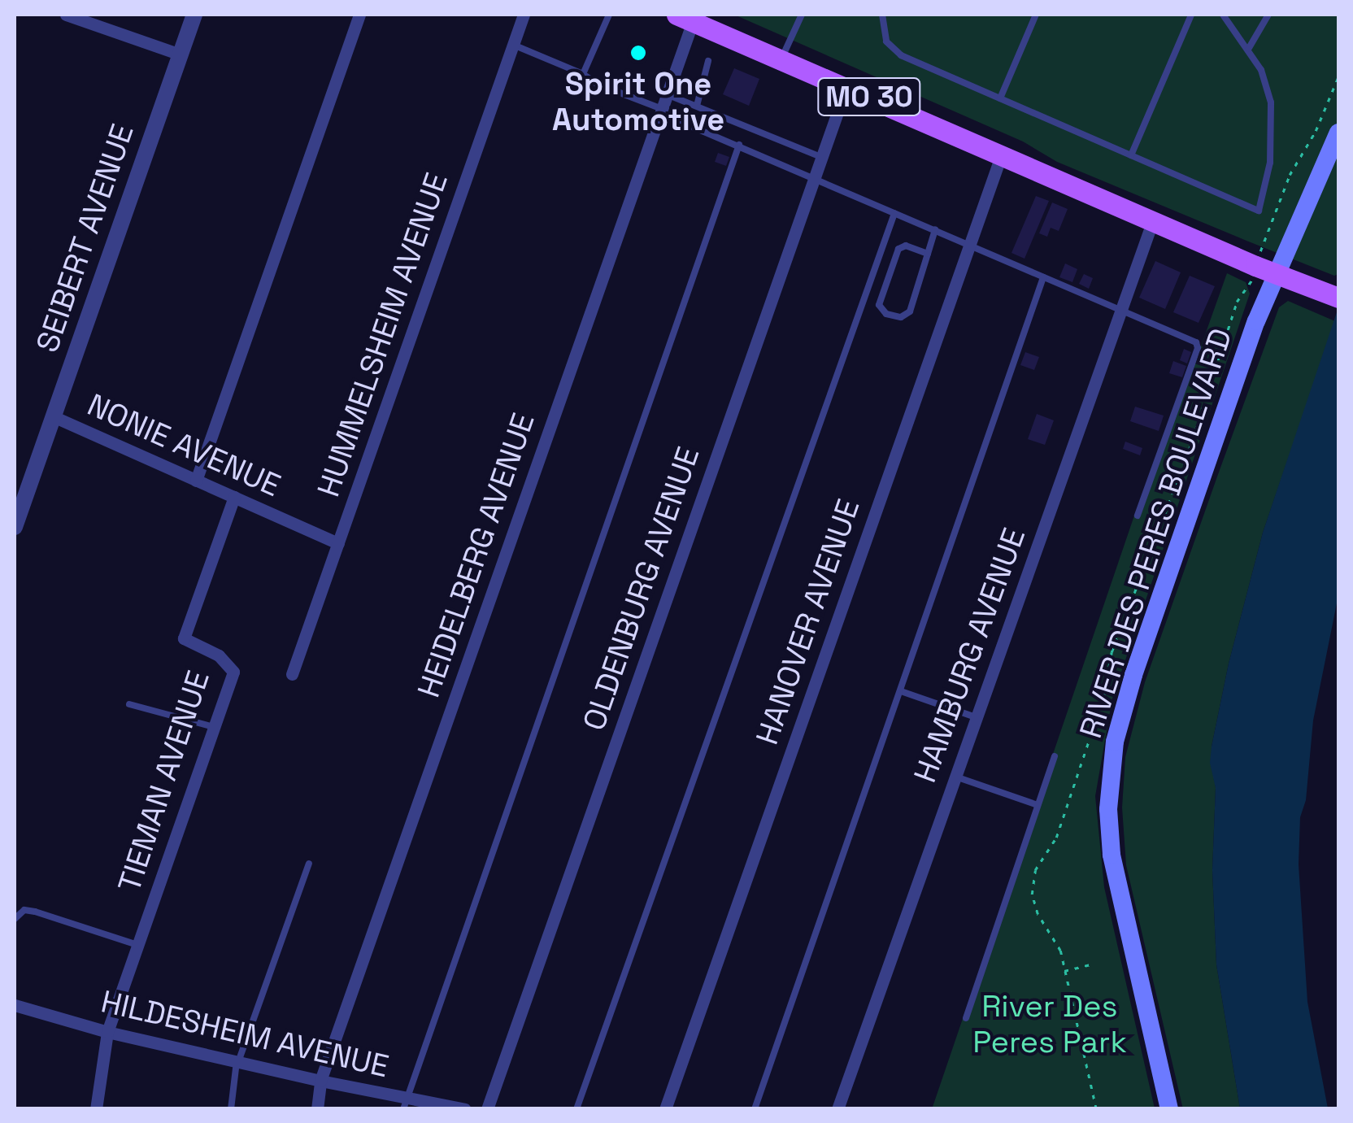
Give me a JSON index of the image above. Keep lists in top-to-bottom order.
{
  "streets": {
    "main road": ["MO 30", "RIVER DES PERES BOULEVARD"],
    "street": [
      "SEIBERT AVENUE",
      "HUMMELSHEIM AVENUE",
      "NONIE AVENUE",
      "HEIDELBERG AVENUE",
      "OLDENBURG AVENUE",
      "HANOVER AVENUE",
      "HAMBURG AVENUE",
      "TIEMAN AVENUE",
      "HILDESHEIM AVENUE"
    ]
  },
  "crossings": [
    ["MO 30", "RIVER DES PERES BOULEVARD"],
    ["MO 30", "HEIDELBERG AVENUE"],
    ["MO 30", "OLDENBURG AVENUE"],
    ["MO 30", "HANOVER AVENUE"],
    ["MO 30", "HAMBURG AVENUE"],
    ["SEIBERT AVENUE", "NONIE AVENUE"],
    ["HUMMELSHEIM AVENUE", "NONIE AVENUE"],
    ["NONIE AVENUE", "TIEMAN AVENUE"],
    ["HEIDELBERG AVENUE", "HILDESHEIM AVENUE"],
    ["TIEMAN AVENUE", "HILDESHEIM AVENUE"]
  ],
  "parks": ["River Des Peres Park"],
  "places": ["Spirit One Automotive"]
}
